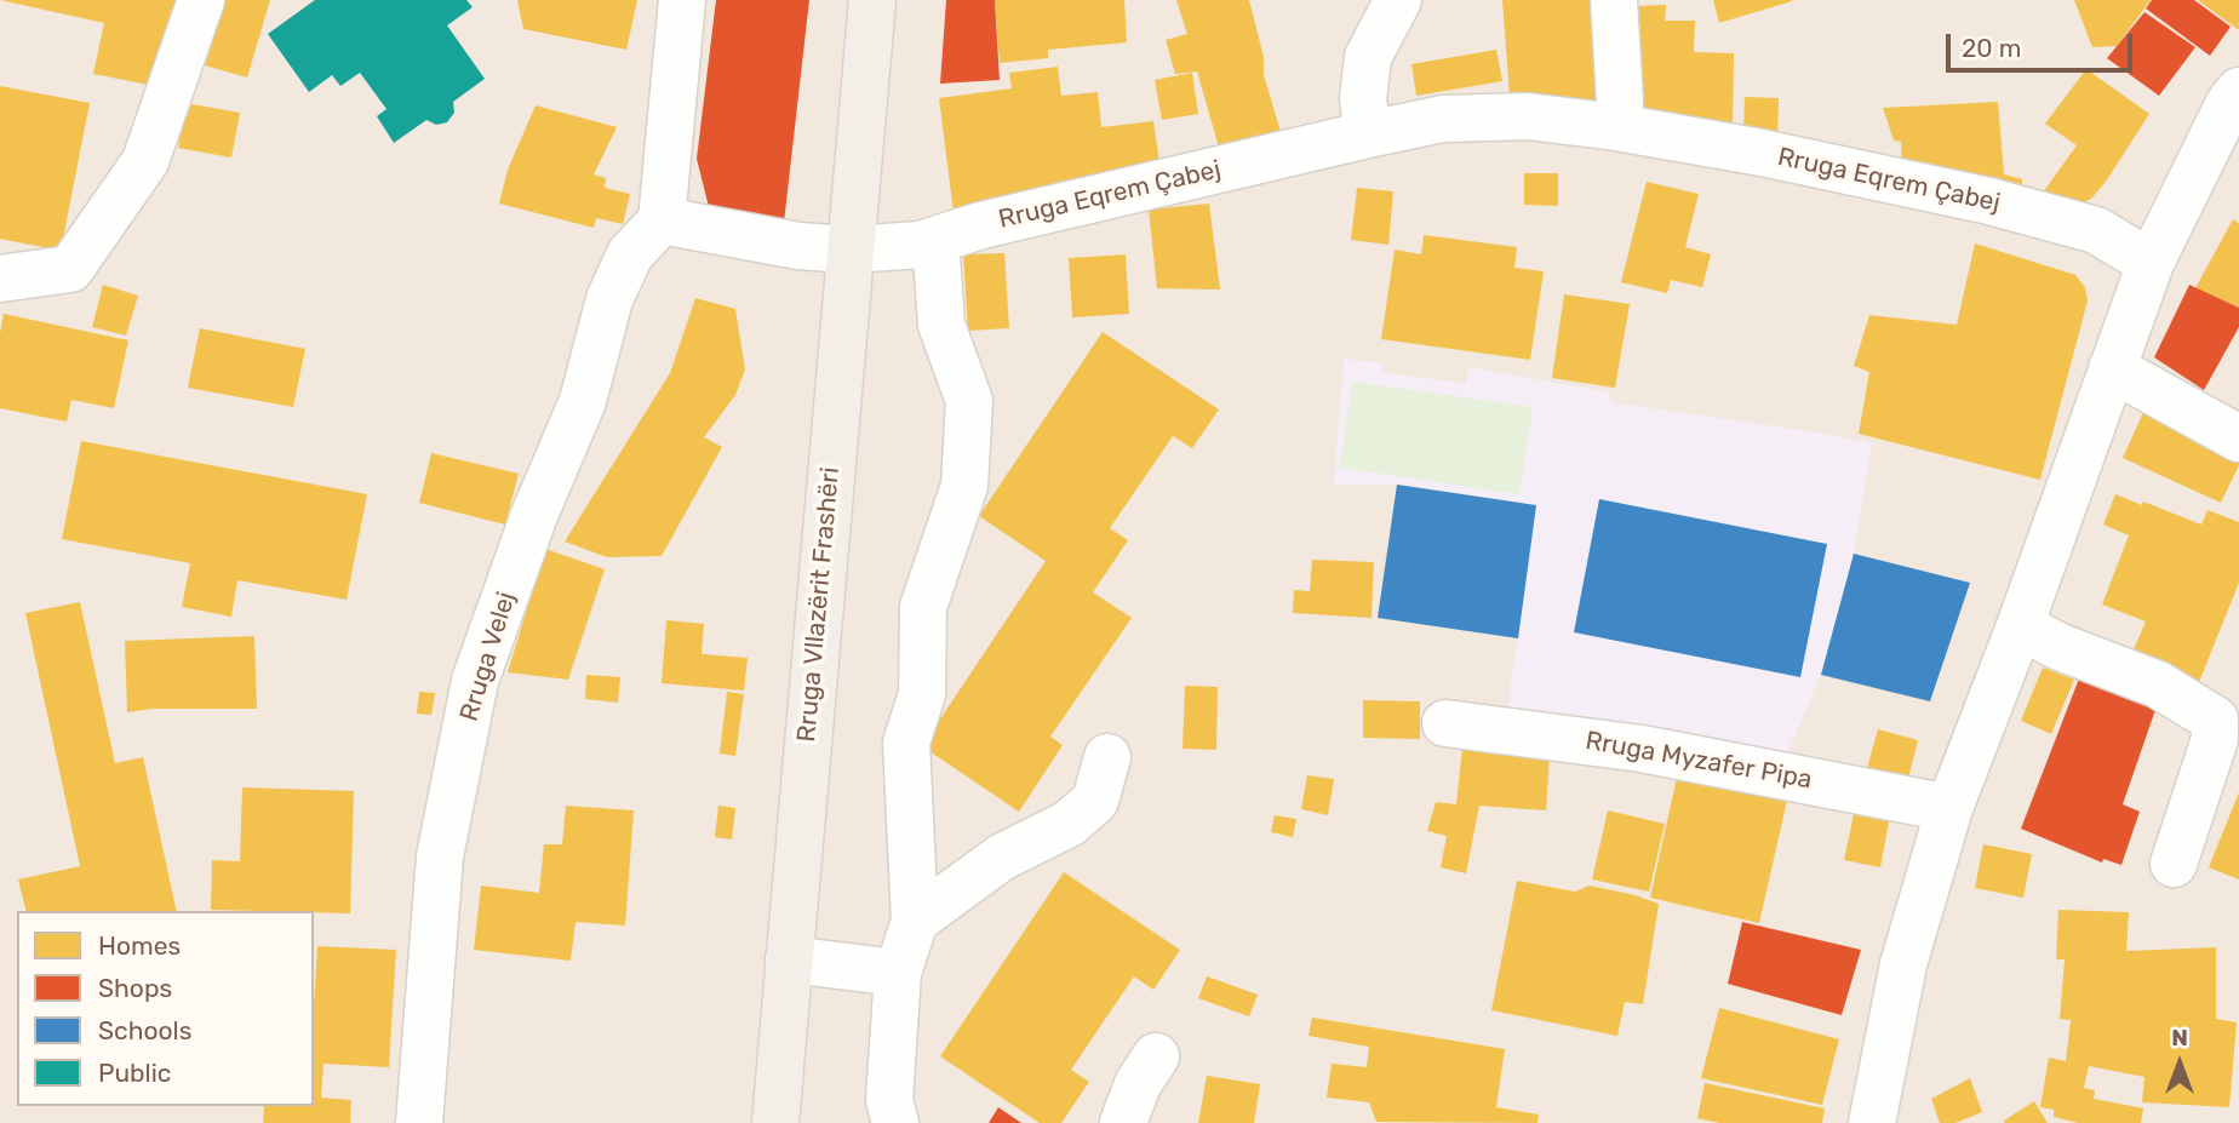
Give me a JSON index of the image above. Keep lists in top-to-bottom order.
{
  "streets": {
    "main road": ["Rruga Vllazërit Frashëri"],
    "street": ["Rruga Eqrem Çabej", "Rruga Velej", "Rruga Myzafer Pipa"]
  },
  "crossings": [
    ["Rruga Eqrem Çabej", "Rruga Vllazërit Frashëri"]
  ],
  "legend": [
    "Homes",
    "Shops",
    "Schools",
    "Public"
  ],
  "scale_bar": "20 m",
  "north": "top"
}
